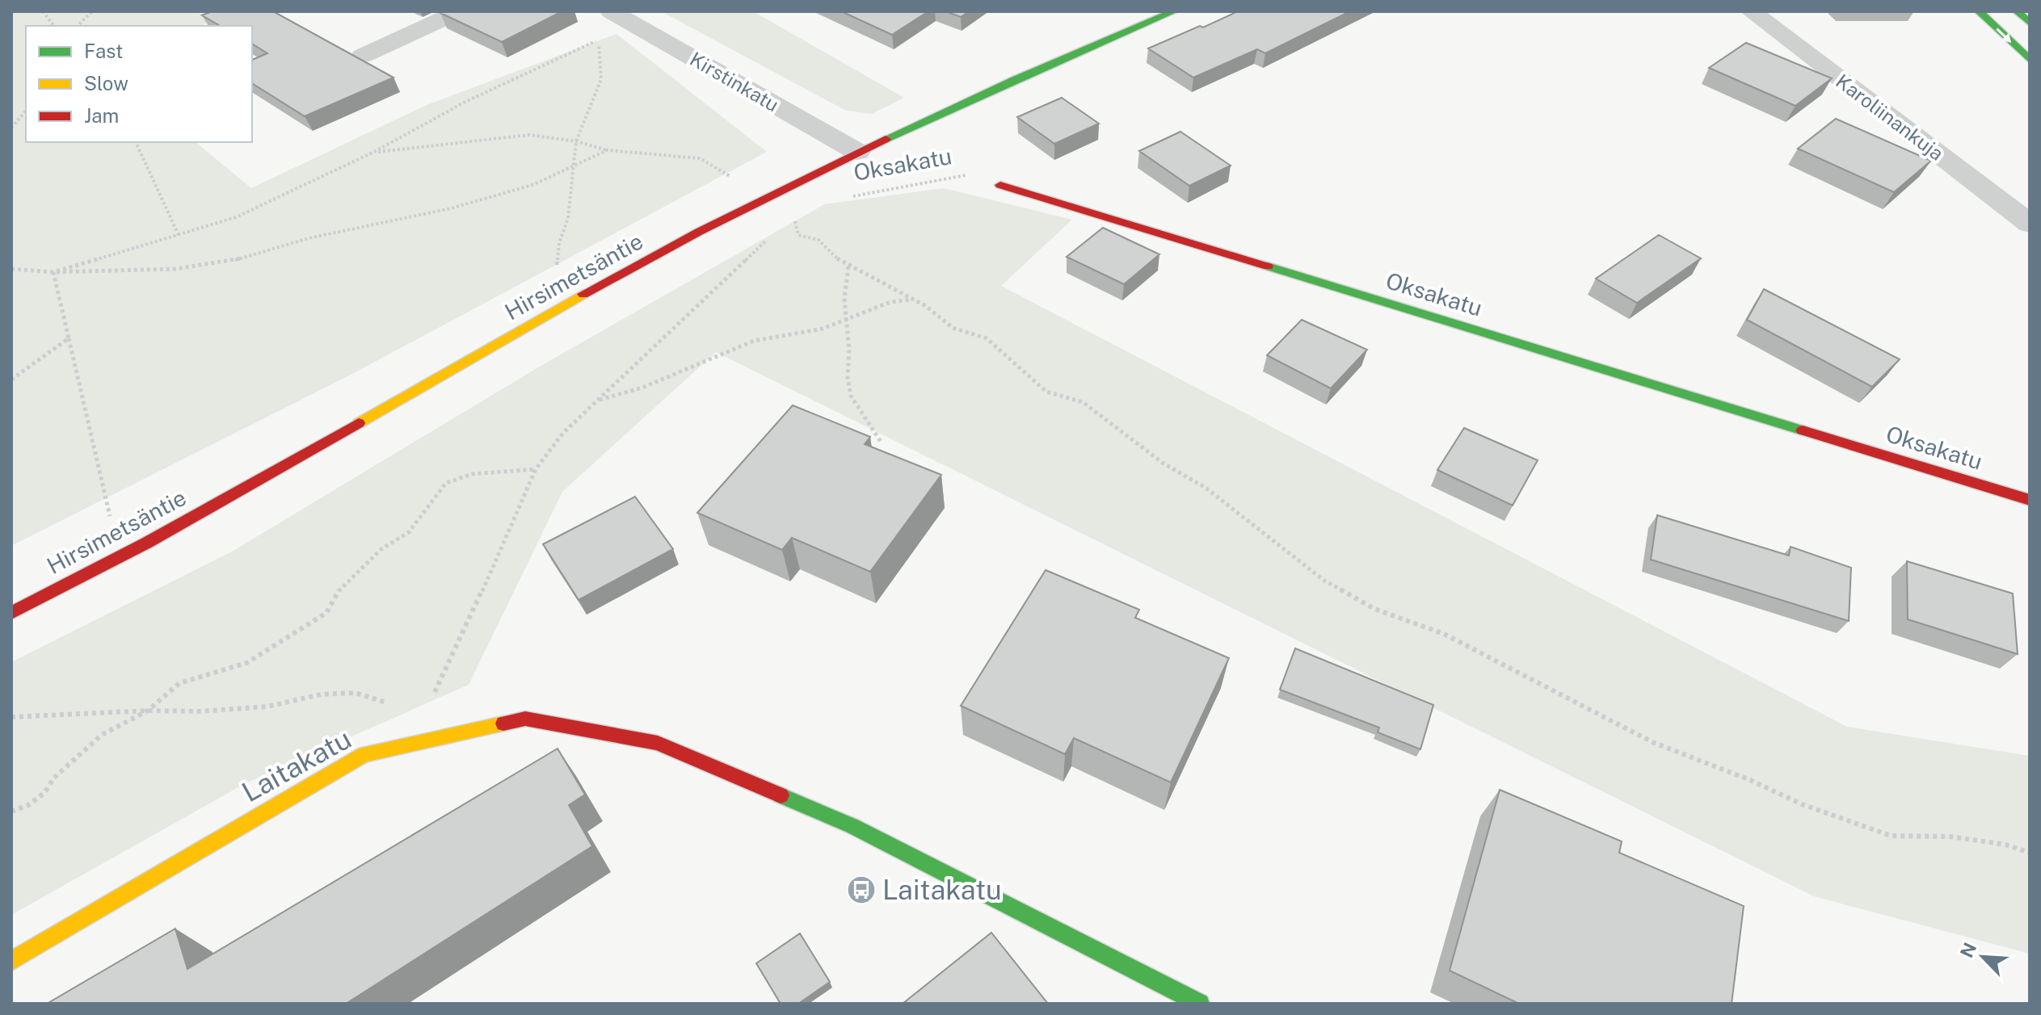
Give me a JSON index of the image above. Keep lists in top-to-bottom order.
{
  "streets": {
    "street": [
      "Kirstinkatu",
      "Karoliinankuja",
      "Oksakatu",
      "Hirsimetsäntie",
      "Laitakatu"
    ]
  },
  "crossings": [
    ["Kirstinkatu", "Hirsimetsäntie"]
  ],
  "places": {
    "bus stop": ["Laitakatu"]
  },
  "legend": ["Fast", "Slow", "Jam"],
  "north": "top left"
}
